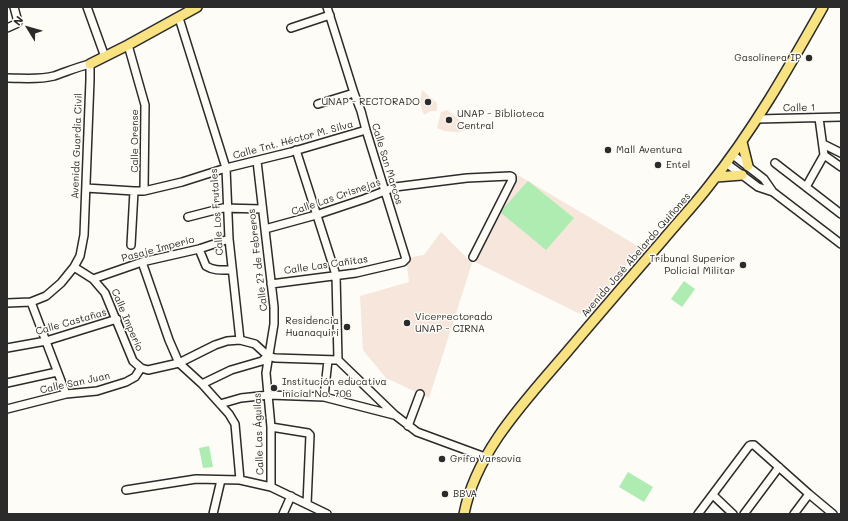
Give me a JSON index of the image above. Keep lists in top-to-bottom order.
{
  "streets": {
    "main road": ["Avenida José Abelardo Quiñones"],
    "street": [
      "Calle 1",
      "Calle Tnt. Héctor M. Silva",
      "Calle Orense",
      "Avenida Guardia Civil",
      "Calle San Marcos",
      "Calle Las Crisnejas",
      "Calle Los Frutales",
      "Pasaje Imperio",
      "Calle 27 de Febreros",
      "Calle Las Cañitas",
      "Calle Imperio",
      "Calle Castañas",
      "Calle San Juan",
      "Calle Las Águilas"
    ]
  },
  "crossings": [
    ["Calle 1", "Avenida José Abelardo Quiñones"],
    ["Calle Tnt. Héctor M. Silva", "Calle Orense"],
    ["Calle Tnt. Héctor M. Silva", "Avenida Guardia Civil"],
    ["Calle Tnt. Héctor M. Silva", "Calle San Marcos"],
    ["Calle Tnt. Héctor M. Silva", "Calle Los Frutales"],
    ["Calle Tnt. Héctor M. Silva", "Calle 27 de Febreros"],
    ["Avenida Guardia Civil", "Calle Imperio"],
    ["Calle San Marcos", "Calle Las Crisnejas"],
    ["Calle San Marcos", "Calle Las Cañitas"],
    ["Calle Las Crisnejas", "Calle 27 de Febreros"],
    ["Calle Los Frutales", "Pasaje Imperio"],
    ["Pasaje Imperio", "Calle Imperio"],
    ["Calle 27 de Febreros", "Calle Las Cañitas"],
    ["Calle 27 de Febreros", "Calle Las Águilas"],
    ["Calle Imperio", "Calle Castañas"],
    ["Calle Imperio", "Calle San Juan"]
  ],
  "places": [
    "Gasolinera IP",
    "UNAP - RECTORADO",
    "UNAP - Biblioteca Central",
    "Mall Aventura",
    "Entel",
    "Tribunal Superior Policial Militar",
    "Vicerrectorado UNAP - CIRNA",
    "Residencia Huanaquiri",
    "Institución educativa inicial No. 706",
    "Grifo Varsovia",
    "BBVA"
  ],
  "north": "top left"
}
